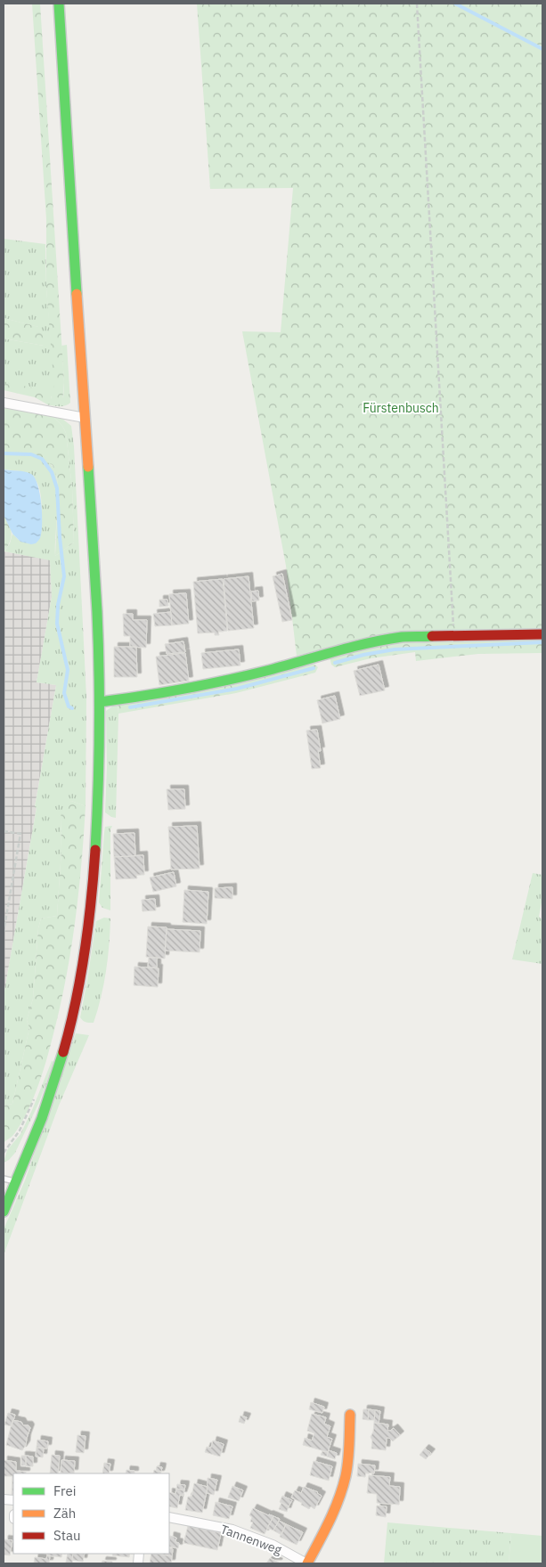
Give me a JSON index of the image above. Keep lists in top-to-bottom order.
{
  "streets": {
    "street": ["Tannenweg"]
  },
  "parks": ["Fürstenbusch"],
  "legend": ["Frei", "Zäh", "Stau"]
}
